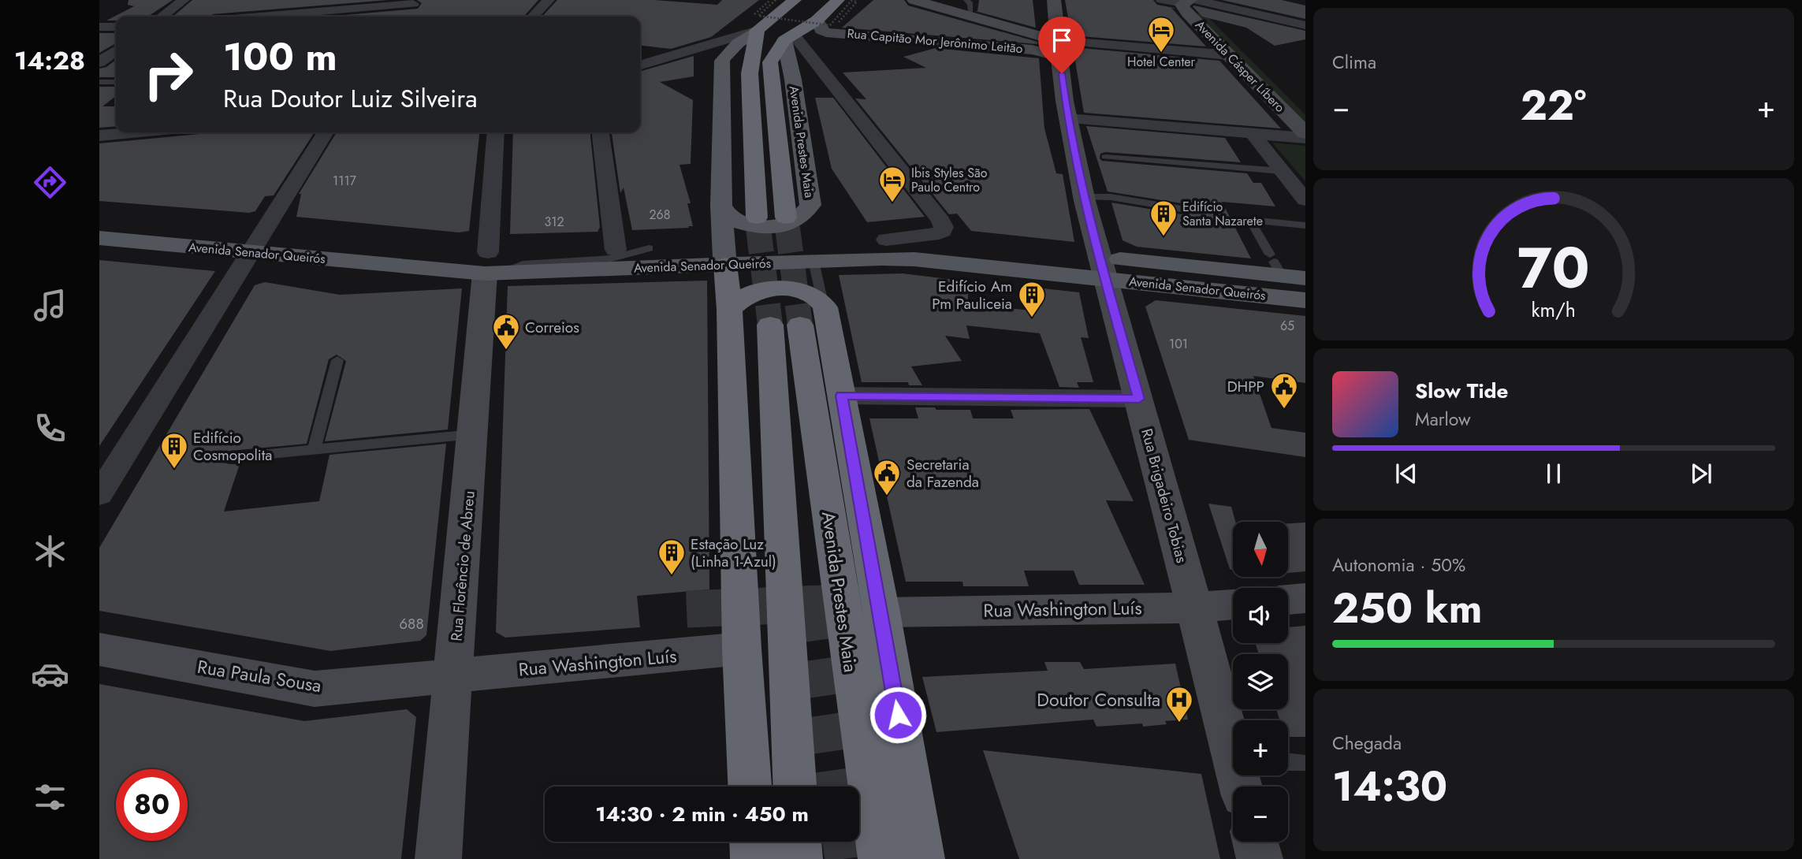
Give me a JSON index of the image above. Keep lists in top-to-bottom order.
{
  "streets": {
    "highway": ["Avenida Prestes Maia"],
    "main road": ["Avenida Senador Queirós"],
    "street": [
      "Rua Capitão Mor Jerônimo Leitão",
      "Avenida Cásper Líbero",
      "Rua Brigadeiro Tobias",
      "Rua Florêncio de Abreu",
      "Rua Washington Luís",
      "Rua Paula Sousa"
    ]
  },
  "crossings": [
    ["Rua Capitão Mor Jerônimo Leitão", "Avenida Prestes Maia"],
    ["Rua Capitão Mor Jerônimo Leitão", "Rua Brigadeiro Tobias"],
    ["Avenida Senador Queirós", "Rua Brigadeiro Tobias"],
    ["Avenida Senador Queirós", "Rua Florêncio de Abreu"],
    ["Rua Brigadeiro Tobias", "Rua Washington Luís"],
    ["Rua Florêncio de Abreu", "Rua Washington Luís"],
    ["Rua Florêncio de Abreu", "Rua Paula Sousa"],
    ["Rua Washington Luís", "Rua Paula Sousa"]
  ],
  "places": {
    "hotel": ["Hotel Center", "Ibis Styles São Paulo Centro"],
    "building": [
      "Edifício Santa Nazarete",
      "Edifício Am Pm Pauliceia",
      "Edifício Cosmopolita",
      "Estação Luz (Linha 1-Azul)"
    ],
    "public building": ["Correios", "DHPP", "Secretaria da Fazenda"],
    "hospital": ["Doutor Consulta"]
  },
  "house_numbers": [
    "1117",
    "268",
    "312",
    "65",
    "101",
    "688"
  ],
  "north": "bottom",
  "page": {
    "tabs": "14:28",
    "tile": [
      "Clima",
      ["Autonomia · 50%", "250 km"],
      ["Chegada", "14:30"]
    ],
    "turn": ["100 m", "Rua Doutor Luiz Silveira"],
    "heat": ["−", "22°", "+"],
    "song": ["Slow Tide", "Marlow"],
    "map_buttons": ["+", "−"],
    "limit": "80",
    "trip": "14:30 · 2 min · 450 m",
    "gauge": ["70", "km/h"]
  }
}
